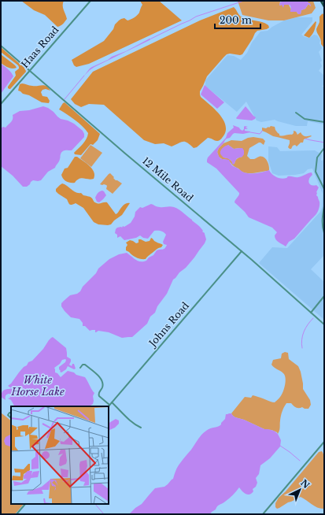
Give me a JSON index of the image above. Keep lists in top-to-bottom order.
{
  "streets": {
    "street": ["Haas Road", "12 Mile Road", "Johns Road"]
  },
  "crossings": [
    ["Haas Road", "12 Mile Road"],
    ["12 Mile Road", "Johns Road"]
  ],
  "water": ["White Horse Lake"],
  "scale_bar": "200 m",
  "north": "top right"
}
